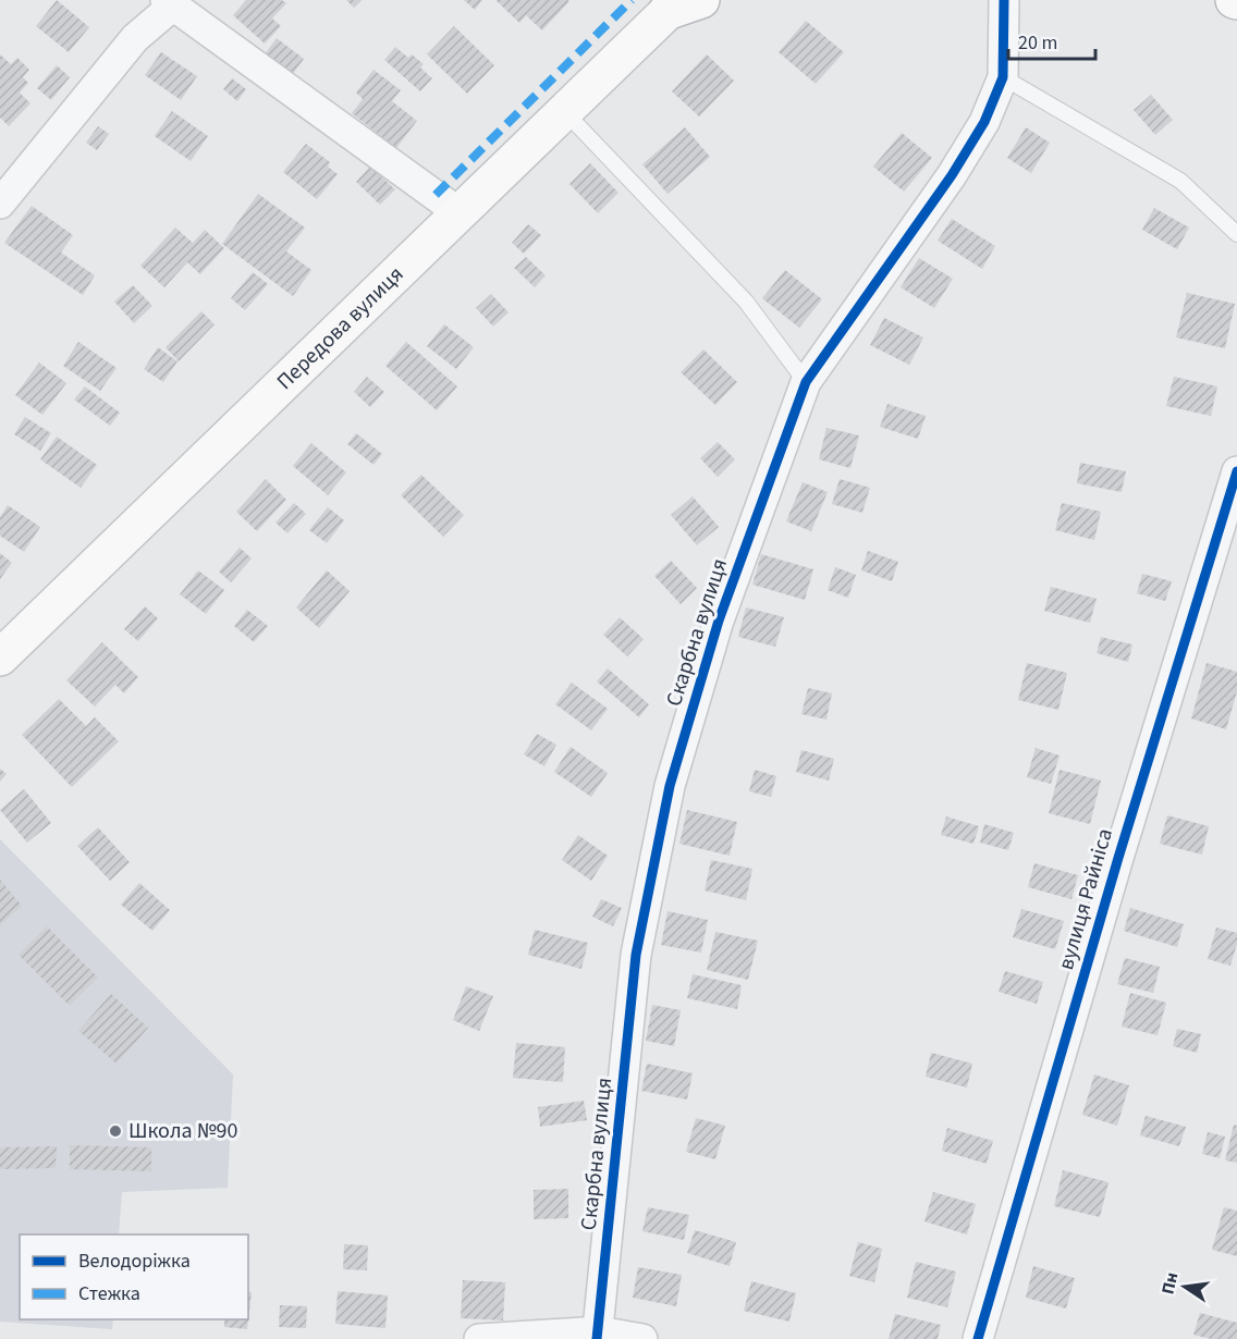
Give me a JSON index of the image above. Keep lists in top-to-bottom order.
{
  "streets": {
    "main road": ["Передова вулиця"],
    "street": ["Скарбна вулиця", "вулиця Райніса"]
  },
  "places": ["Школа №90"],
  "legend": ["Велодоріжка", "Стежка"],
  "scale_bar": "20 m",
  "north": "left"
}
